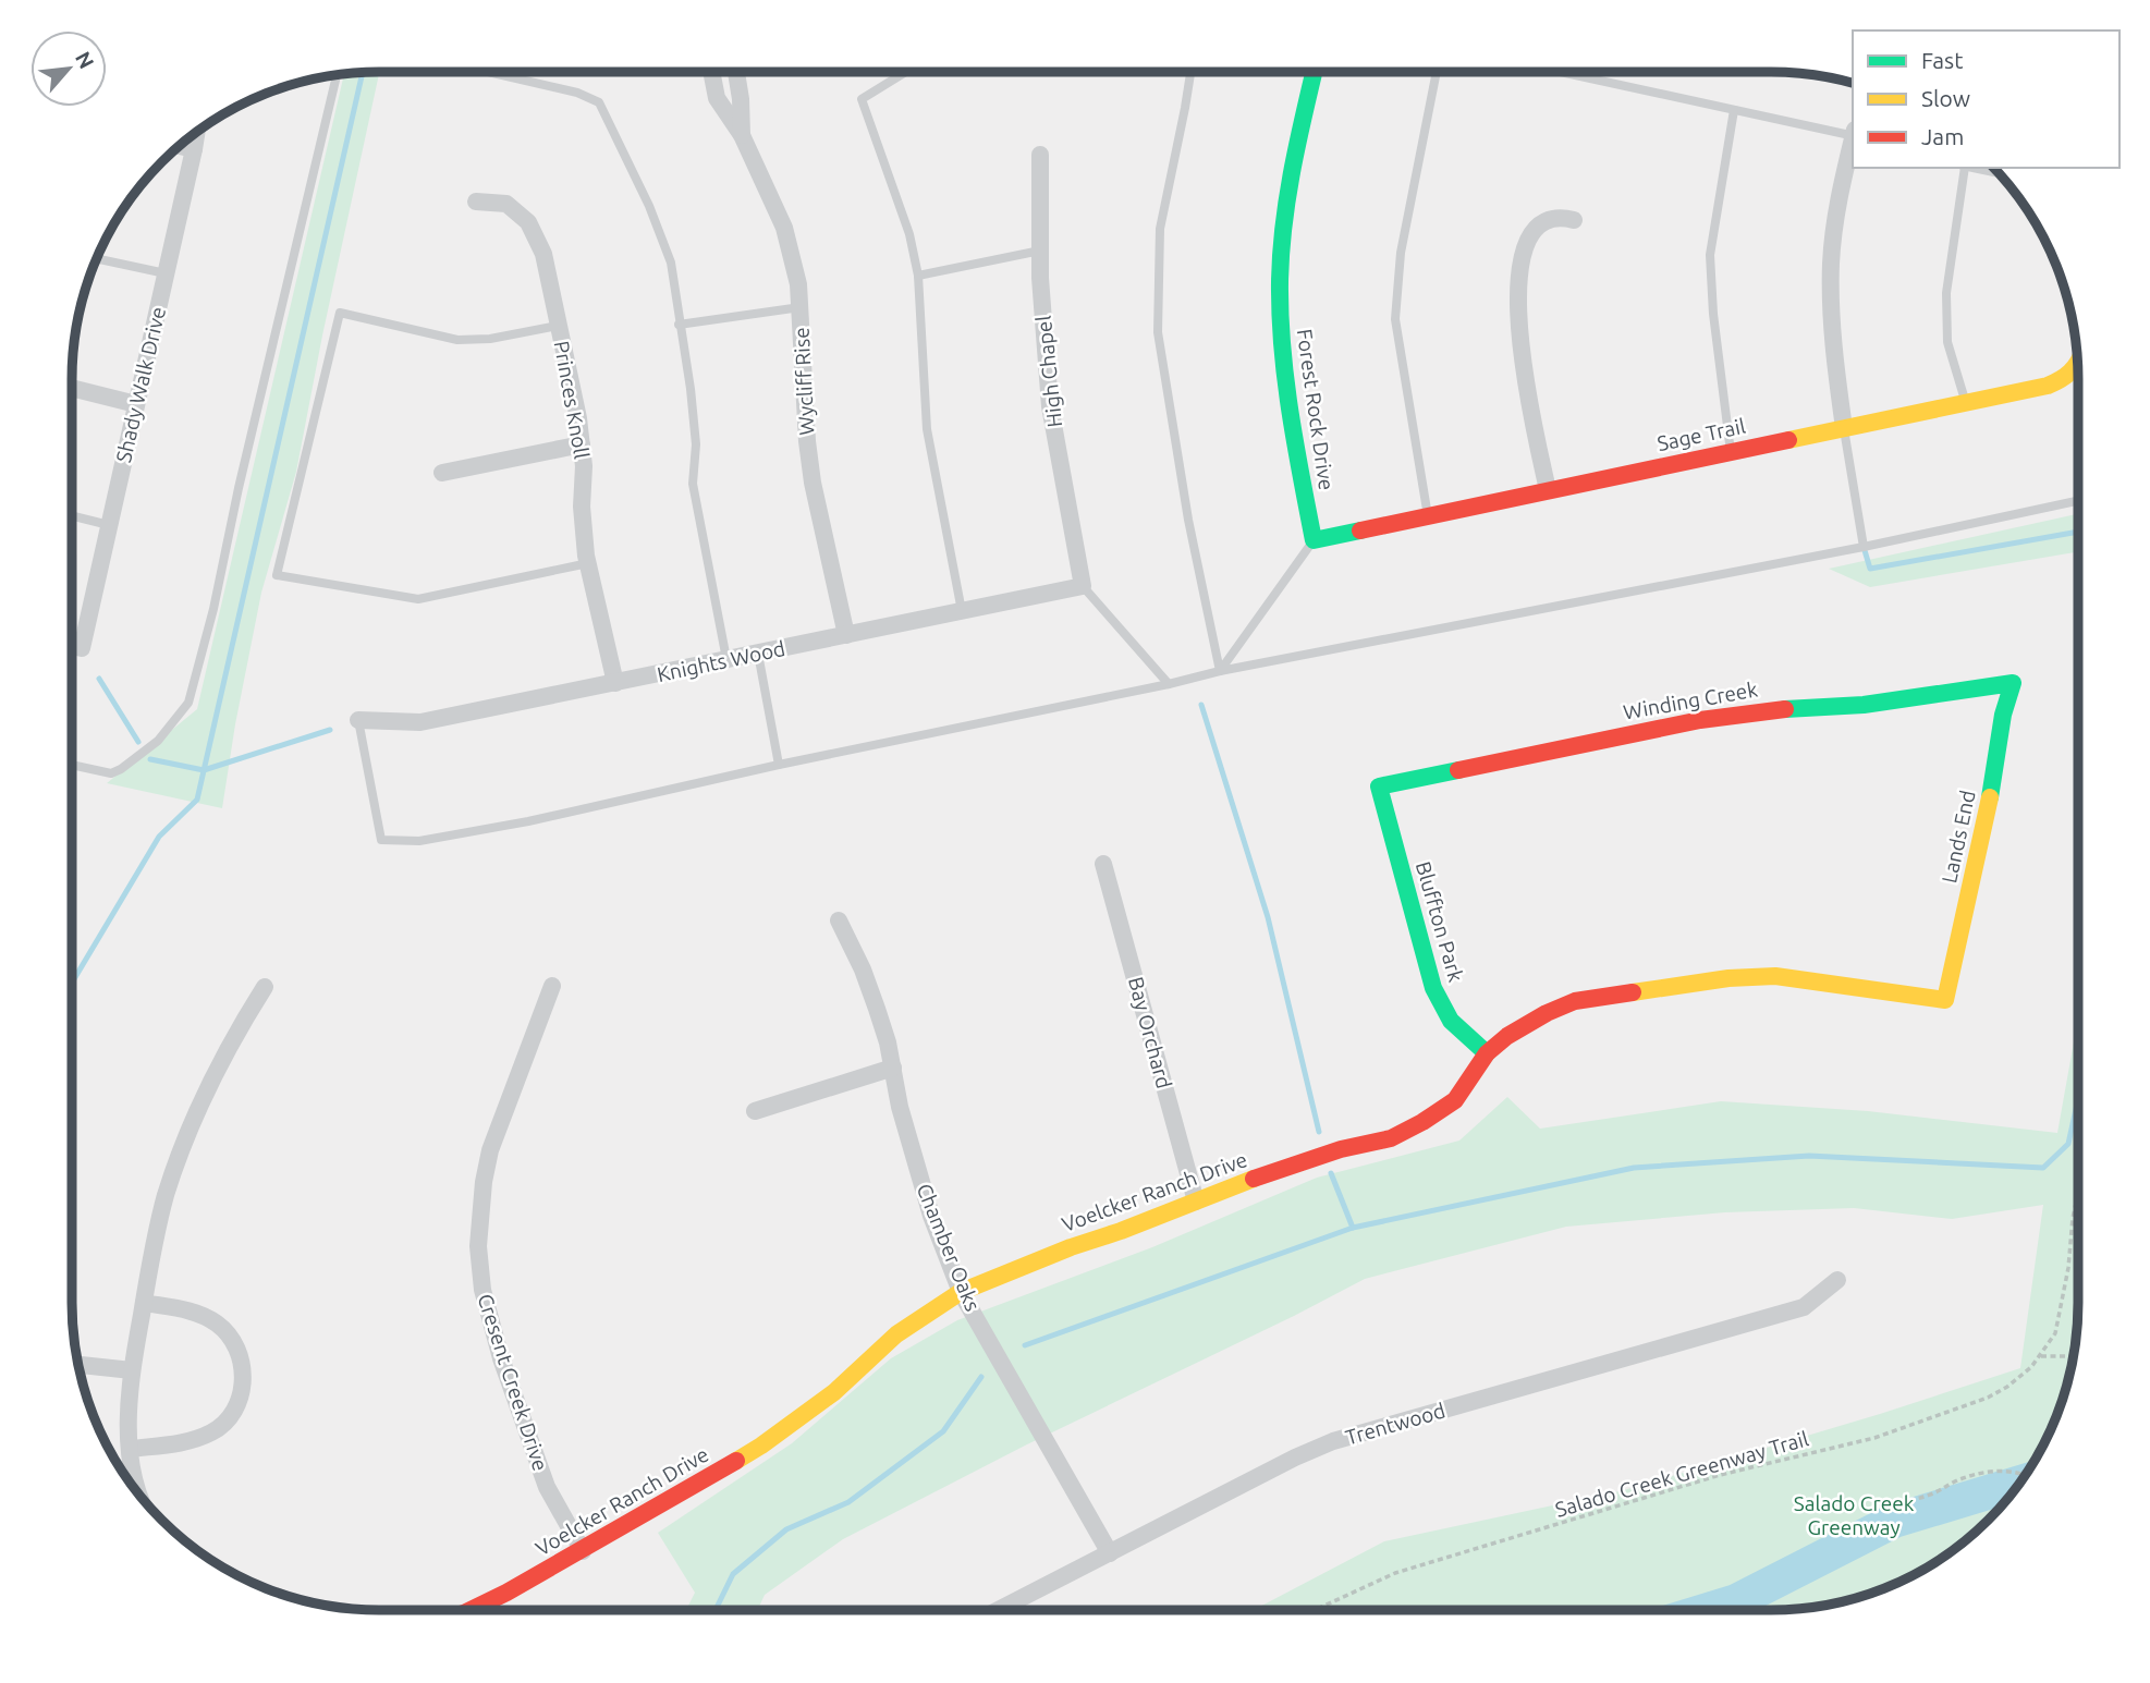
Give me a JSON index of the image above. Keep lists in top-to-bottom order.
{
  "streets": {
    "street": [
      "High Chapel",
      "Wycliff Rise",
      "Shady Walk Drive",
      "Princes Knoll",
      "Forest Rock Drive",
      "Sage Trail",
      "Knights Wood",
      "Winding Creek",
      "Lands End",
      "Bluffton Park",
      "Bay Orchard",
      "Voelcker Ranch Drive",
      "Chamber Oaks",
      "Cresent Creek Drive",
      "Trentwood"
    ],
    "path": ["Salado Creek Greenway Trail"]
  },
  "crossings": [
    ["High Chapel", "Knights Wood"],
    ["Wycliff Rise", "Knights Wood"],
    ["Princes Knoll", "Knights Wood"],
    ["Forest Rock Drive", "Sage Trail"],
    ["Winding Creek", "Lands End"],
    ["Winding Creek", "Bluffton Park"],
    ["Lands End", "Voelcker Ranch Drive"],
    ["Bluffton Park", "Voelcker Ranch Drive"],
    ["Bay Orchard", "Voelcker Ranch Drive"],
    ["Voelcker Ranch Drive", "Chamber Oaks"],
    ["Voelcker Ranch Drive", "Cresent Creek Drive"],
    ["Chamber Oaks", "Trentwood"]
  ],
  "parks": ["Salado Creek Greenway"],
  "legend": ["Fast", "Slow", "Jam"],
  "north": "top right"
}
